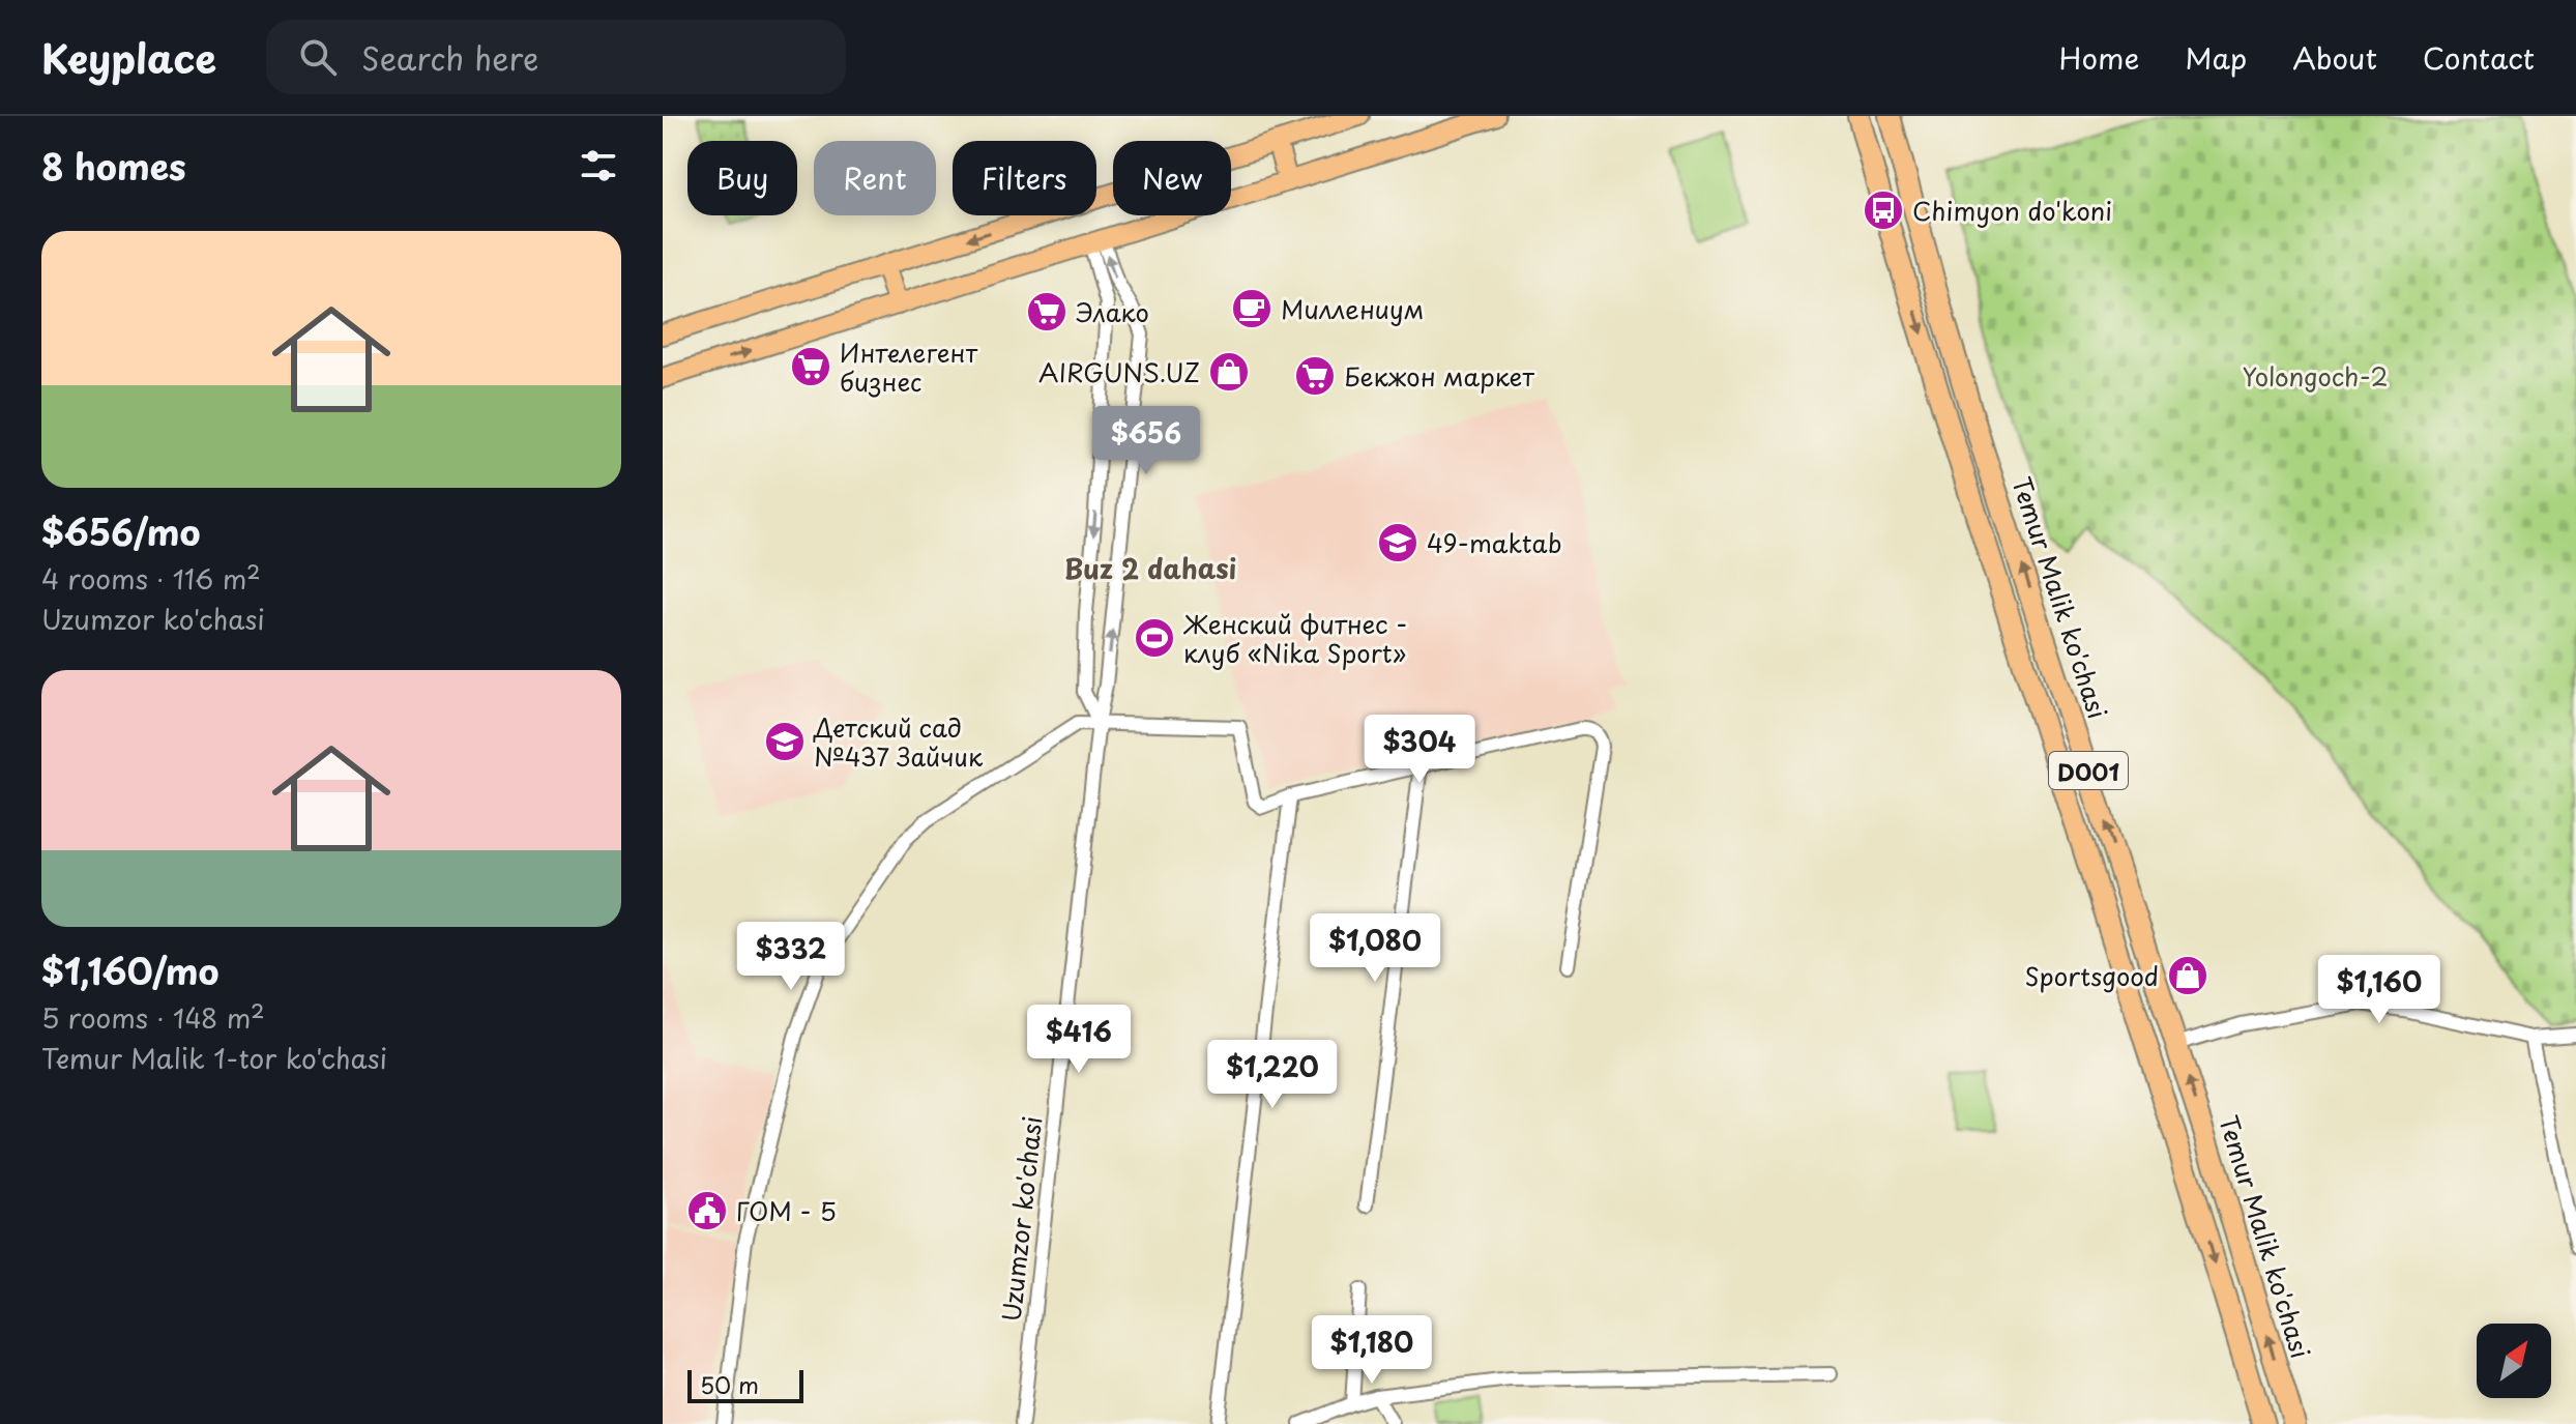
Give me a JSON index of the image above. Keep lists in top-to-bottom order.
{
  "streets": {
    "highway": ["Temur Malik ko'chasi", "D001"],
    "street": ["Uzumzor ko'chasi"]
  },
  "districts": ["Buz 2 dahasi"],
  "parks": ["Yolongoch-2"],
  "places": {
    "bus stop": ["Chimyon do'koni"],
    "cafe": ["Миллениум"],
    "supermarket": ["Элако", "Интелегент бизнес", "Бекжон маркет"],
    "shop": ["AIRGUNS.UZ", "Sportsgood"],
    "school or university": ["49-maktab", "Детский сад №437 Зайчик"],
    "sports": ["Женский фитнес - клуб «Nika Sport»"],
    "public building": ["ГОМ - 5"]
  },
  "scale_bar": "50 m",
  "north": "top right",
  "page": {
    "header": "Keyplace",
    "search": "Search here",
    "nav": [
      "Home",
      "Map",
      "About",
      "Contact"
    ],
    "heading": "8 homes",
    "chip": [
      "Buy",
      "Rent",
      "Filters",
      "New"
    ],
    "list": [
      {
        "name": "$656/mo",
        "note": "4 rooms · 116 m² · Uzumzor ko'chasi"
      },
      {
        "name": "$1,160/mo",
        "note": "5 rooms · 148 m² · Temur Malik 1-tor ko'chasi"
      }
    ],
    "price": [
      "$656",
      "$304",
      "$1,080",
      "$332",
      "$1,160",
      "$416",
      "$1,220",
      "$1,180"
    ],
    "scale": "50 m"
  }
}
